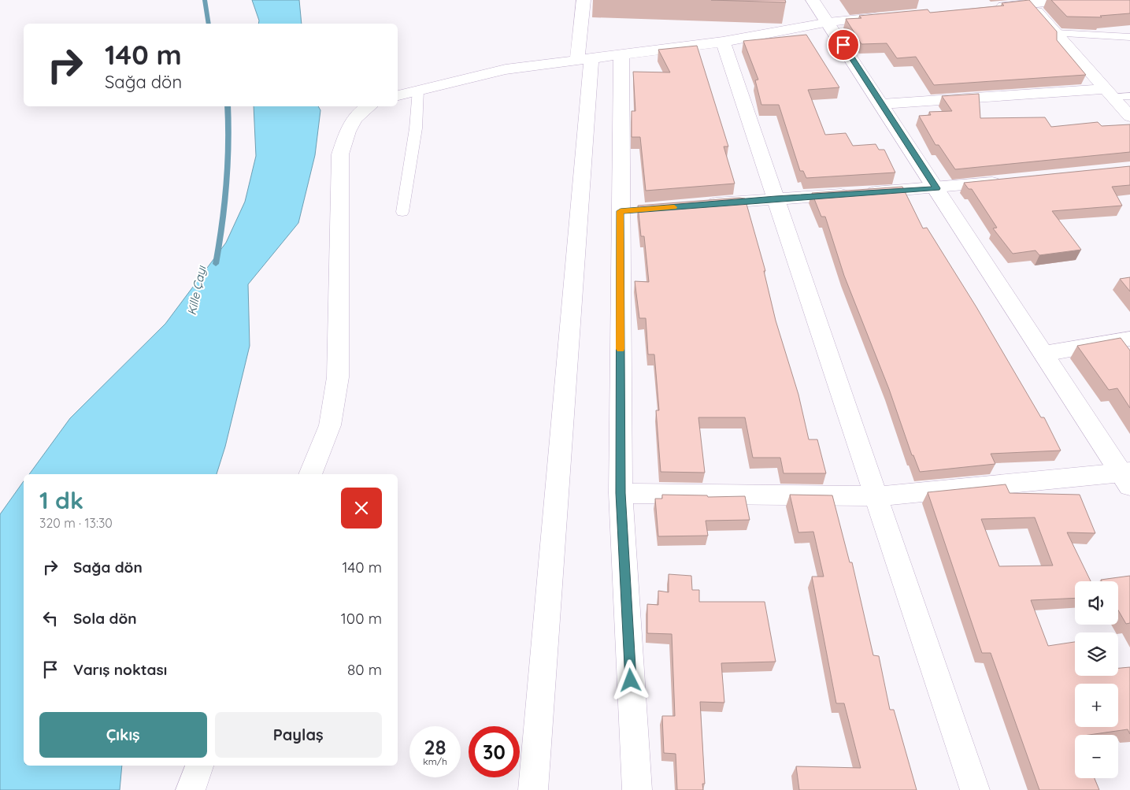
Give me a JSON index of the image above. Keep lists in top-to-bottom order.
{
  "water": ["Kille Çayı"],
  "page": {
    "turn": ["140 m", "Sağa dön"],
    "heading": ["1 dk", "320 m · 13:30"],
    "list": [
      {
        "name": "Sağa dön",
        "value": "140 m"
      },
      {
        "name": "Sola dön",
        "value": "100 m"
      },
      {
        "name": "Varış noktası",
        "value": "80 m"
      }
    ],
    "map_buttons": ["+", "−"],
    "buttons": ["Çıkış", "Paylaş"],
    "speed": "28 km/h",
    "limit": "30"
  }
}
